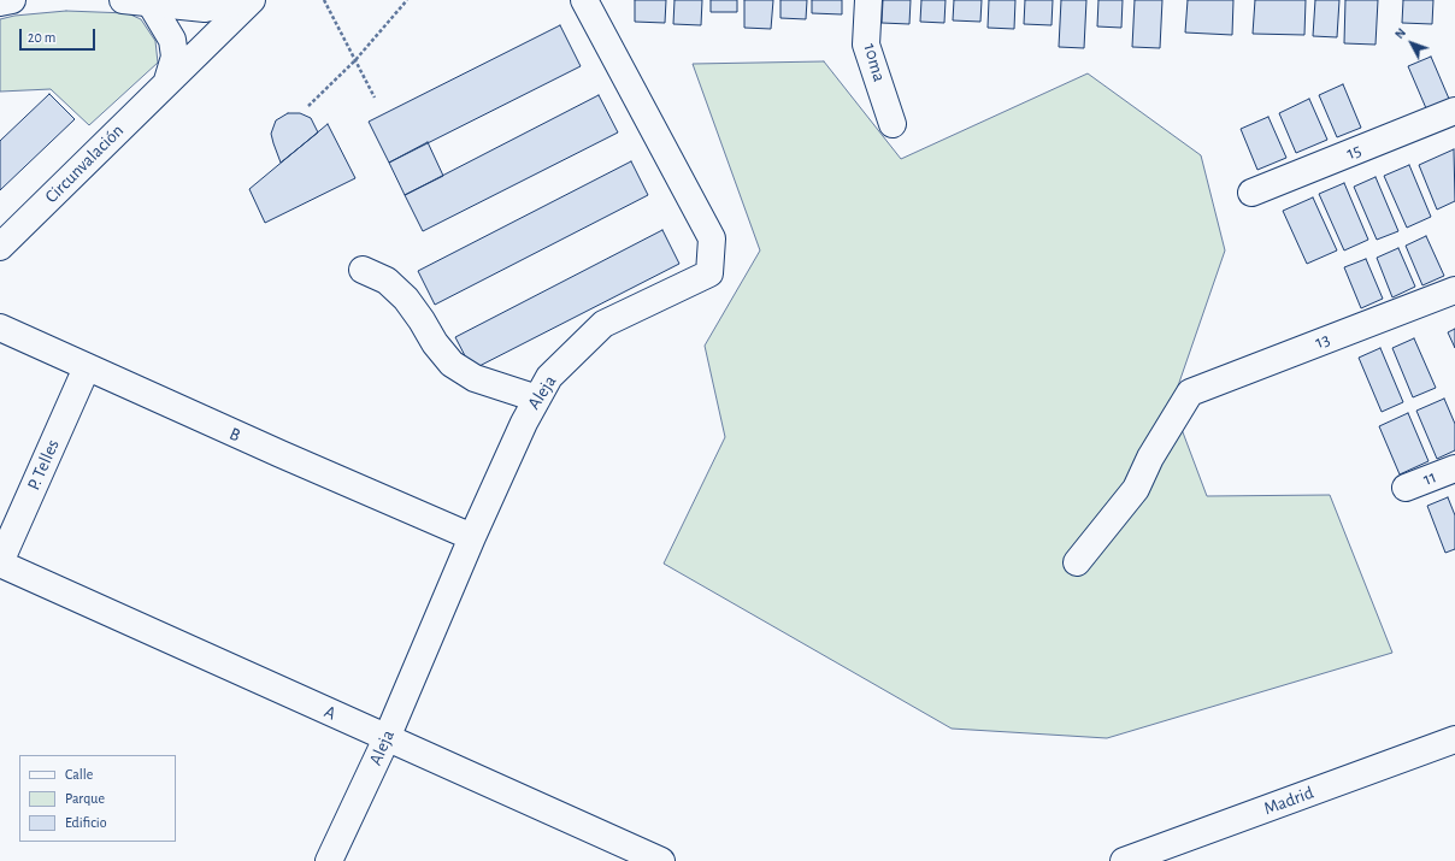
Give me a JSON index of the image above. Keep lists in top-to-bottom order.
{
  "streets": {
    "street": [
      "10ma",
      "15",
      "Circunvalación",
      "13",
      "Aleja",
      "B",
      "P. Telles",
      "11",
      "A",
      "Madrid"
    ]
  },
  "crossings": [
    ["Aleja", "B"],
    ["Aleja", "A"],
    ["B", "P. Telles"],
    ["P. Telles", "A"]
  ],
  "legend": ["Calle", "Parque", "Edificio"],
  "scale_bar": "20 m",
  "north": "top left"
}
